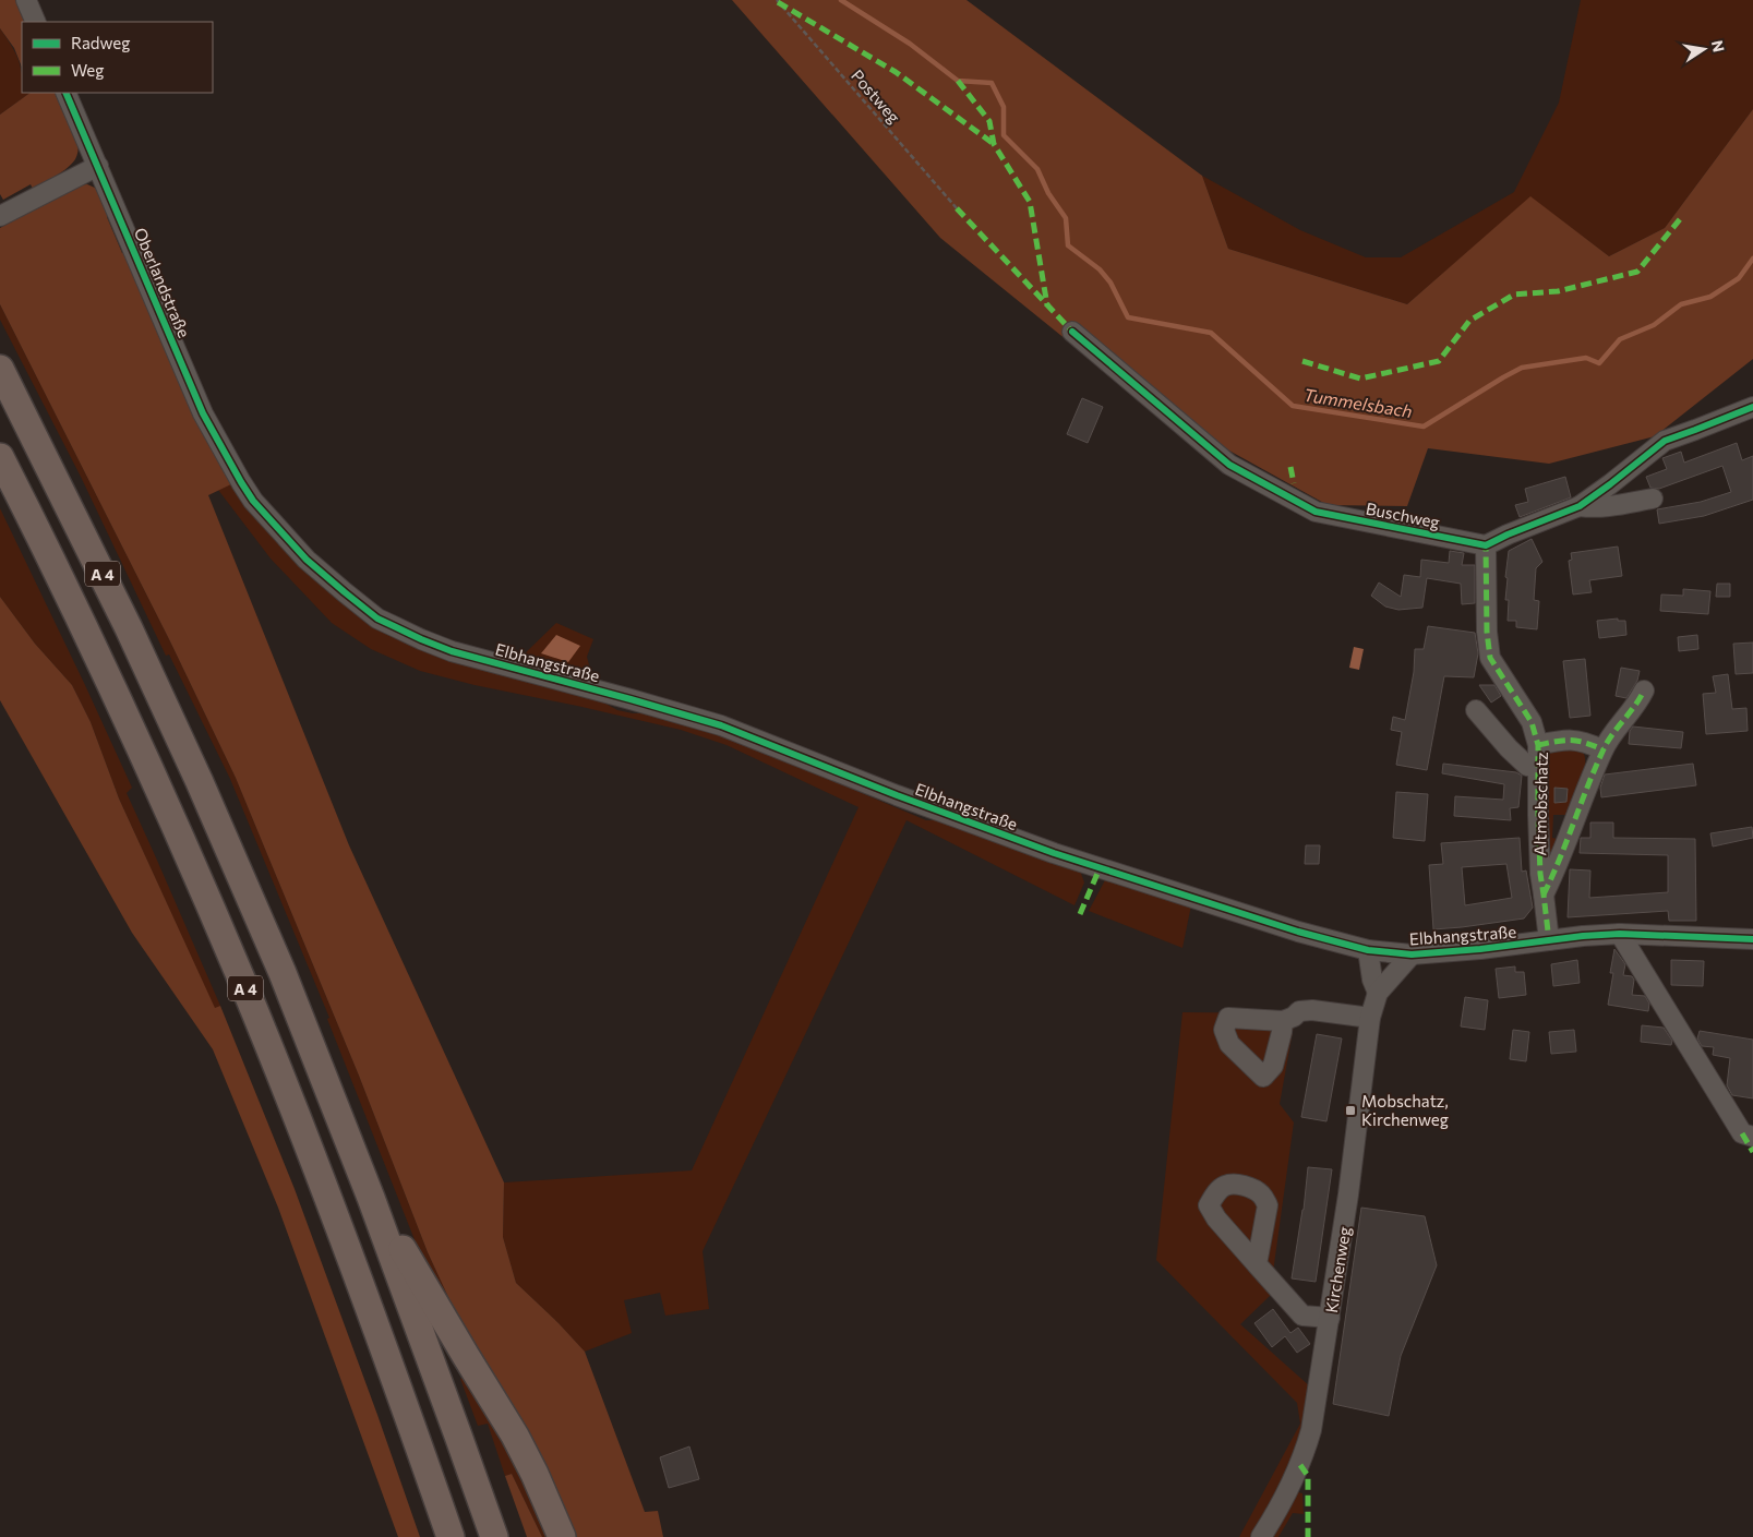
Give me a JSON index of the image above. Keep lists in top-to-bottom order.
{
  "streets": {
    "highway": ["A 4"],
    "street": [
      "Oberlandstraße",
      "Buschweg",
      "Elbhangstraße",
      "Altmobschatz",
      "Kirchenweg"
    ],
    "path": ["Postweg"]
  },
  "crossings": [
    ["Oberlandstraße", "Elbhangstraße"],
    ["Elbhangstraße", "Altmobschatz"],
    ["Elbhangstraße", "Kirchenweg"]
  ],
  "water": ["Tummelsbach"],
  "places": {
    "transit": ["Mobschatz, Kirchenweg"]
  },
  "legend": ["Radweg", "Weg"],
  "north": "right"
}
